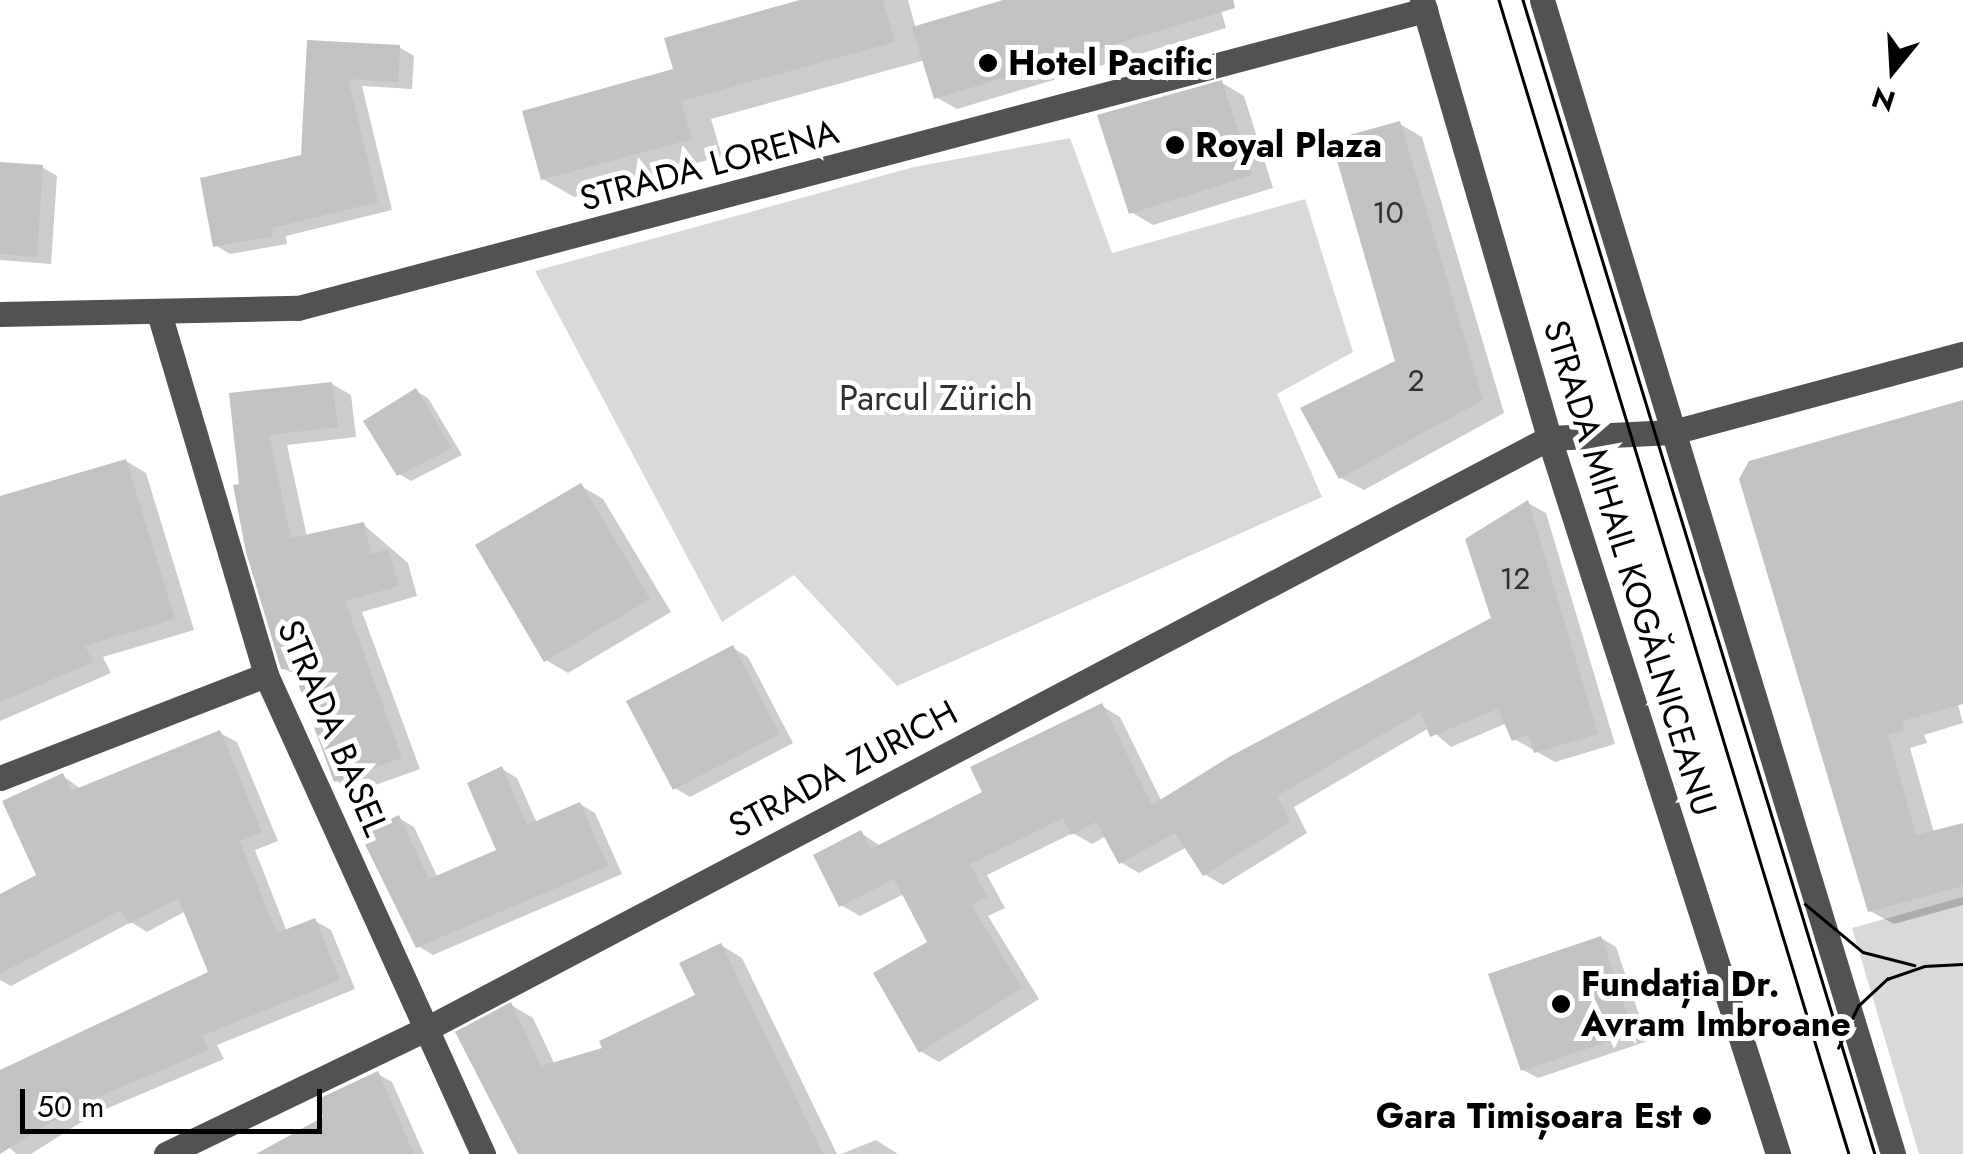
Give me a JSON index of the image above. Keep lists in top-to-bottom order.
{
  "streets": {
    "street": [
      "STRADA LORENA",
      "STRADA MIHAIL KOGĂLNICEANU",
      "STRADA BASEL",
      "STRADA ZURICH"
    ]
  },
  "crossings": [
    ["STRADA LORENA", "STRADA MIHAIL KOGĂLNICEANU"],
    ["STRADA LORENA", "STRADA BASEL"],
    ["STRADA MIHAIL KOGĂLNICEANU", "STRADA ZURICH"],
    ["STRADA BASEL", "STRADA ZURICH"]
  ],
  "parks": ["Parcul Zürich"],
  "places": [
    "Hotel Pacific",
    "Royal Plaza",
    "Fundația Dr. Avram Imbroane",
    "Gara Timișoara Est"
  ],
  "house_numbers": ["10", "2", "12"],
  "scale_bar": "50 m",
  "north": "bottom"
}
